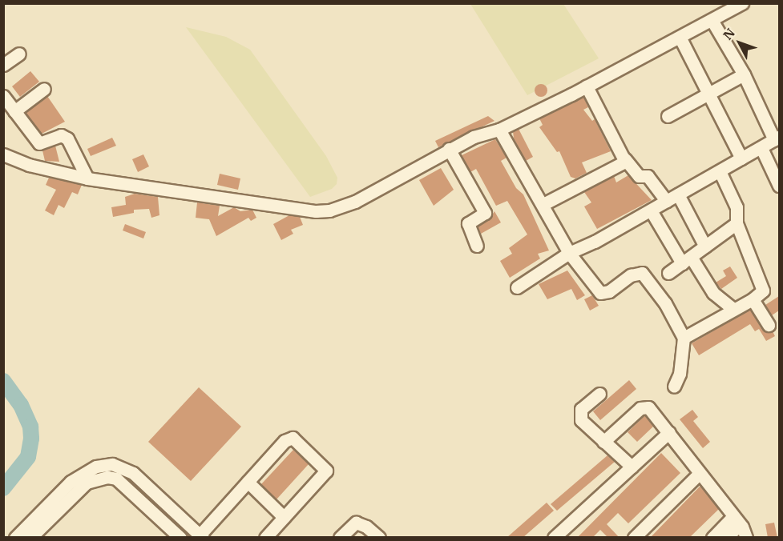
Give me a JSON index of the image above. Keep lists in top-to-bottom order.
{
  "north": "top left"
}
